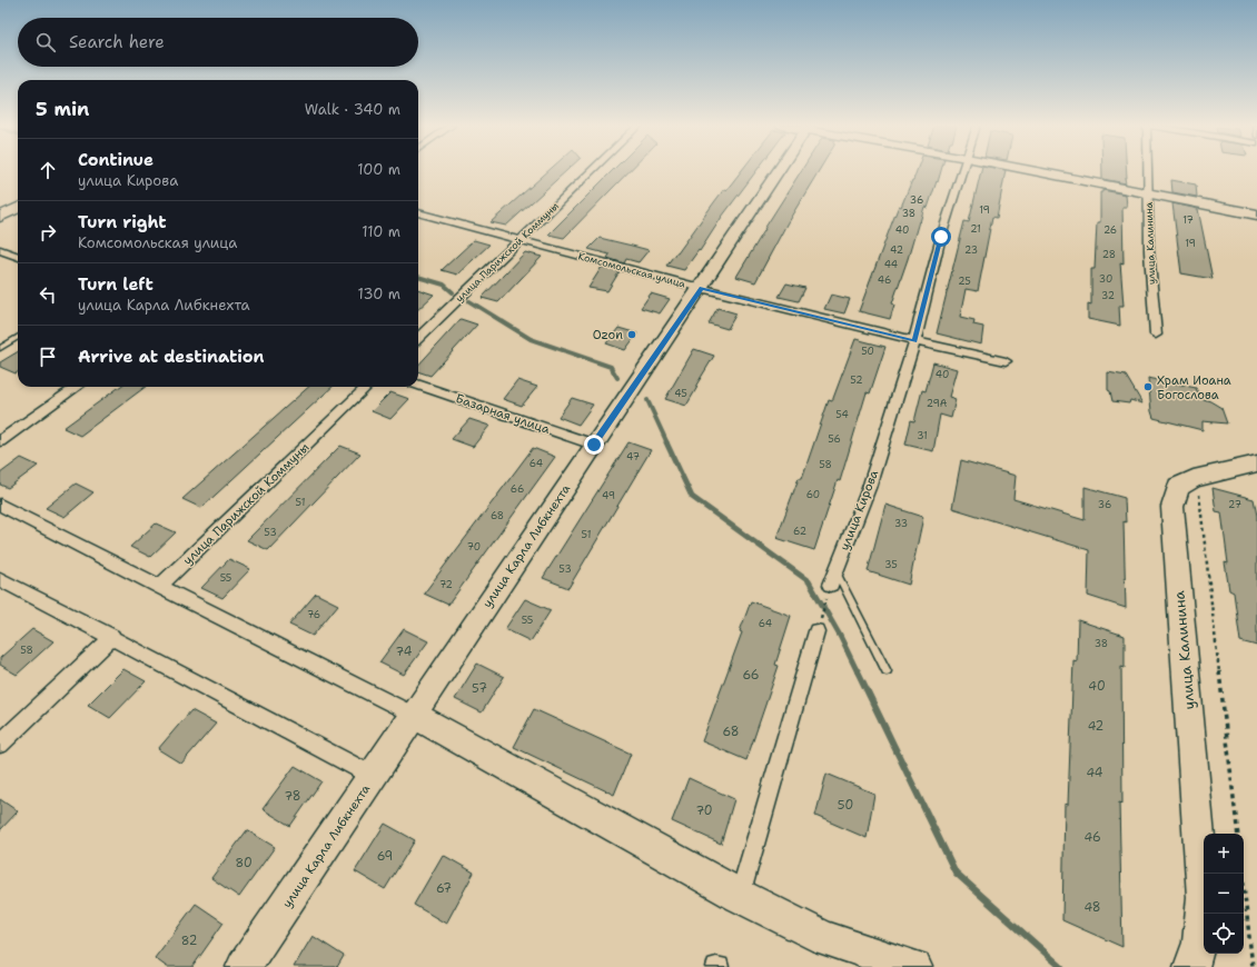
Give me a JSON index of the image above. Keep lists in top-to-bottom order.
{
  "streets": {
    "main road": ["улица Калинина", "улица Карла Либкнехта"],
    "street": [
      "улица Парижской Коммуны",
      "Комсомольская улица",
      "Базарная улица",
      "улица Кирова"
    ]
  },
  "crossings": [
    ["улица Парижской Коммуны", "Комсомольская улица"],
    ["Комсомольская улица", "улица Кирова"],
    ["Комсомольская улица", "улица Карла Либкнехта"],
    ["Базарная улица", "улица Карла Либкнехта"]
  ],
  "places": ["Ozon", "Храм Иоана Богослова"],
  "house_numbers": [
    "36",
    "19",
    "38",
    "17",
    "21",
    "40",
    "26",
    "19",
    "42",
    "23",
    "28",
    "44",
    "30",
    "46",
    "25",
    "32",
    "50",
    "40",
    "52",
    "45",
    "29А",
    "54",
    "31",
    "56",
    "47",
    "64",
    "58",
    "66",
    "60",
    "49",
    "51",
    "36",
    "27",
    "68",
    "33",
    "62",
    "53",
    "51",
    "70",
    "35",
    "53",
    "55",
    "72",
    "76",
    "55",
    "64",
    "38",
    "58",
    "74",
    "66",
    "40",
    "57",
    "42",
    "68",
    "44",
    "78",
    "50",
    "70",
    "46",
    "69",
    "80",
    "67",
    "48",
    "82"
  ],
  "page": {
    "search": "Search here",
    "heading": ["5 min", "Walk · 340 m"],
    "list": [
      ["Continue", "улица Кирова", "100 m"],
      ["Turn right", "Комсомольская улица", "110 m"],
      ["Turn left", "улица Карла Либкнехта", "130 m"],
      "Arrive at destination"
    ],
    "map_buttons": ["+", "−"]
  }
}
